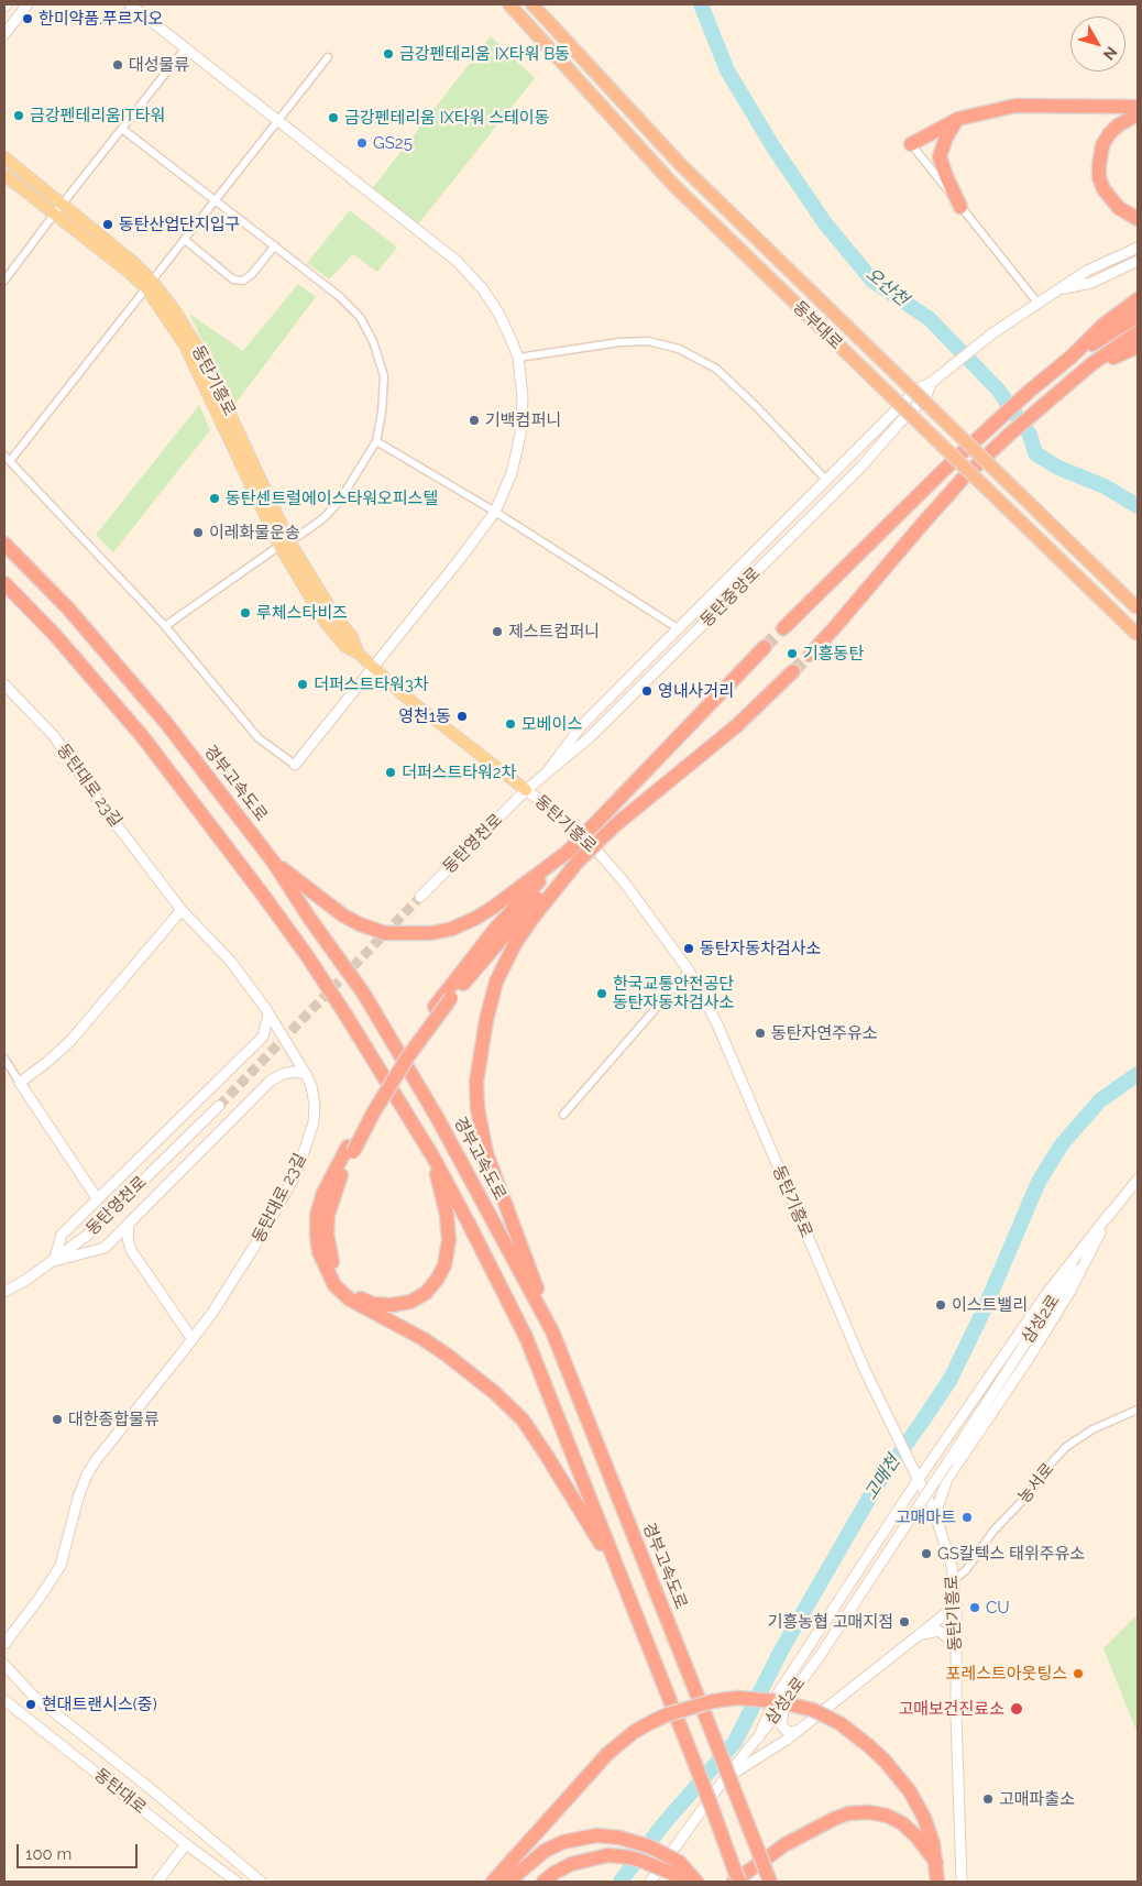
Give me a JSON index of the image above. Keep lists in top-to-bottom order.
{
  "streets": {
    "highway": ["동부대로", "경부고속도로"],
    "main road": ["동탄기흥로"],
    "street": [
      "동탄중앙로",
      "동탄대로 23길",
      "동탄영천로",
      "삼성2로",
      "농서로",
      "동탄대로"
    ]
  },
  "crossings": [
    ["동탄기흥로", "동탄중앙로"],
    ["동탄기흥로", "동탄영천로"],
    ["동탄기흥로", "농서로"],
    ["동탄중앙로", "동탄영천로"],
    ["경부고속도로", "삼성2로"]
  ],
  "water": ["오산천", "고매천"],
  "places": [
    "한미약품.푸르지오",
    "금강펜테리움 IX타워 B동",
    "대성물류",
    "금강펜테리움IT타워",
    "금강펜테리움 IX타워 스테이동",
    "GS25",
    "동탄산업단지입구",
    "기백컴퍼니",
    "동탄센트럴에이스타워오피스텔",
    "이레화물운송",
    "루체스타비즈",
    "제스트컴퍼니",
    "기흥동탄",
    "더퍼스트타워3차",
    "영내사거리",
    "영천1동",
    "모베이스",
    "더퍼스트타워2차",
    "동탄자동차검사소",
    "한국교통안전공단 동탄자동차검사소",
    "동탄자연주유소",
    "이스트밸리",
    "대한종합물류",
    "고매마트",
    "GS칼텍스 태위주유소",
    "CU",
    "기흥농협 고매지점",
    "포레스트아웃팅스",
    "현대트랜시스(중)",
    "고매보건진료소",
    "고매파출소"
  ],
  "scale_bar": "100 m",
  "north": "bottom right"
}
